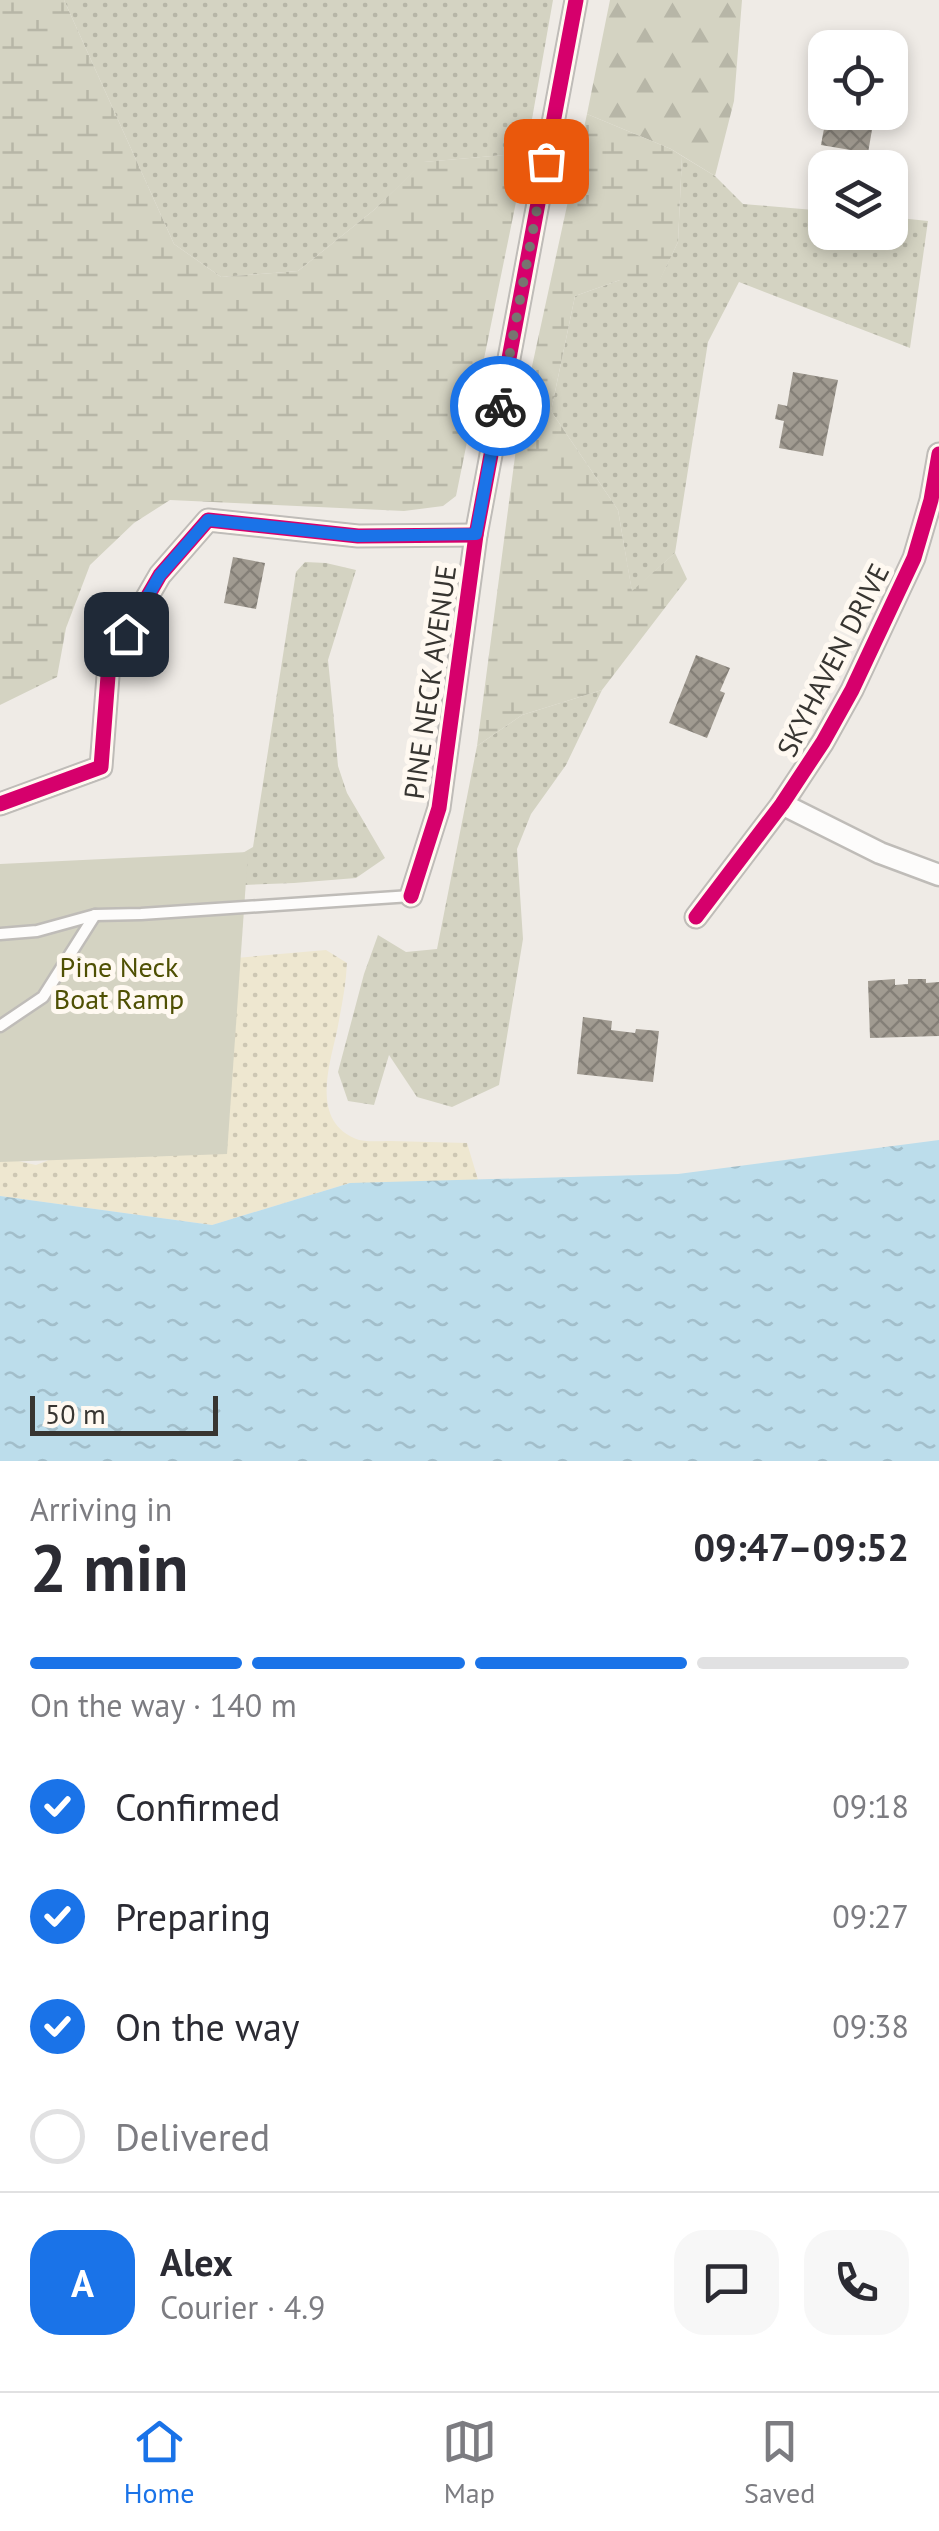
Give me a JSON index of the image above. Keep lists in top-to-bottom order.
{
  "streets": {
    "street": ["SKYHAVEN DRIVE", "PINE NECK AVENUE"]
  },
  "parks": ["Pine Neck Boat Ramp"],
  "scale_bar": "50 m",
  "page": {
    "scale": "50 m",
    "heading": ["2 min", "Arriving in", "09:47–09:52"],
    "panel": ["Alex", "Courier · 4.9"],
    "bar": "On the way · 140 m",
    "list": [
      ["Confirmed", "09:18"],
      ["Preparing", "09:27"],
      ["On the way", "09:38"],
      "Delivered"
    ],
    "round": "A",
    "tabs": ["Home", "Map", "Saved"]
  }
}
